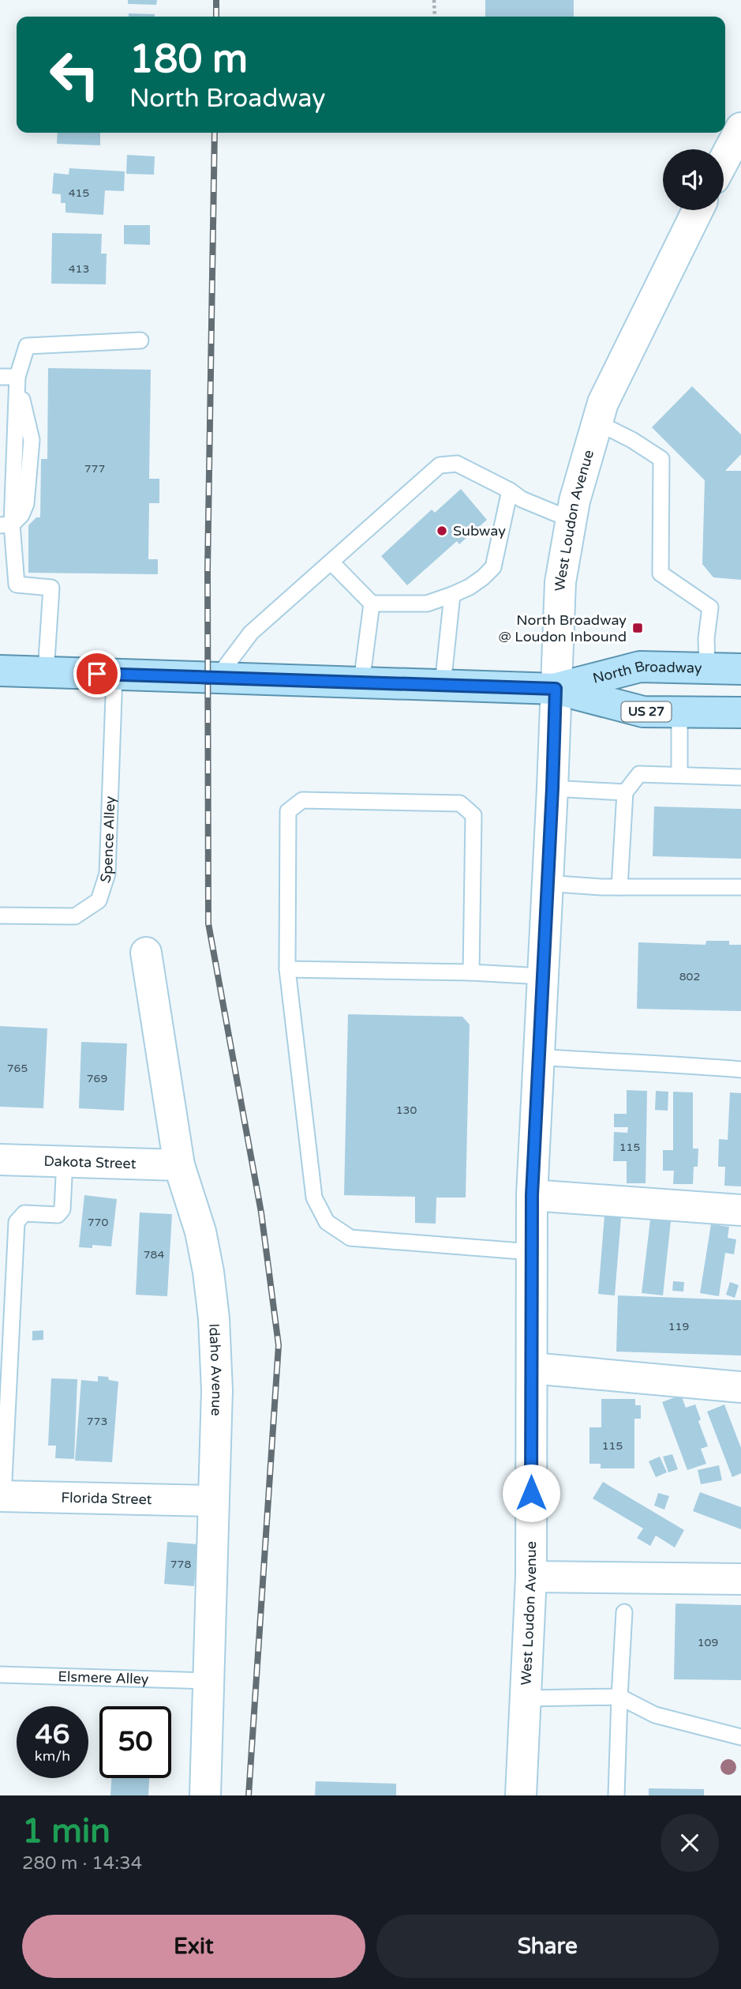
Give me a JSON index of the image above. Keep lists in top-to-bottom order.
{
  "streets": {
    "main road": ["North Broadway", "US 27"],
    "street": [
      "West Loudon Avenue",
      "Dakota Street",
      "Idaho Avenue",
      "Florida Street"
    ],
    "lane": ["Spence Alley", "Elsmere Alley"]
  },
  "crossings": [
    ["West Loudon Avenue", "North Broadway"],
    ["North Broadway", "Spence Alley"],
    ["Dakota Street", "Idaho Avenue"],
    ["Idaho Avenue", "Florida Street"],
    ["Idaho Avenue", "Elsmere Alley"]
  ],
  "places": {
    "other": ["Subway"],
    "transit": ["North Broadway @ Loudon Inbound"]
  },
  "house_numbers": [
    "415",
    "413",
    "777",
    "802",
    "765",
    "769",
    "130",
    "115",
    "770",
    "784",
    "119",
    "773",
    "115",
    "778",
    "109"
  ],
  "page": {
    "turn": ["180 m", "North Broadway"],
    "speed": "46 km/h",
    "limit": "50",
    "heading": ["1 min", "280 m · 14:34"],
    "buttons": ["Exit", "Share"]
  }
}
